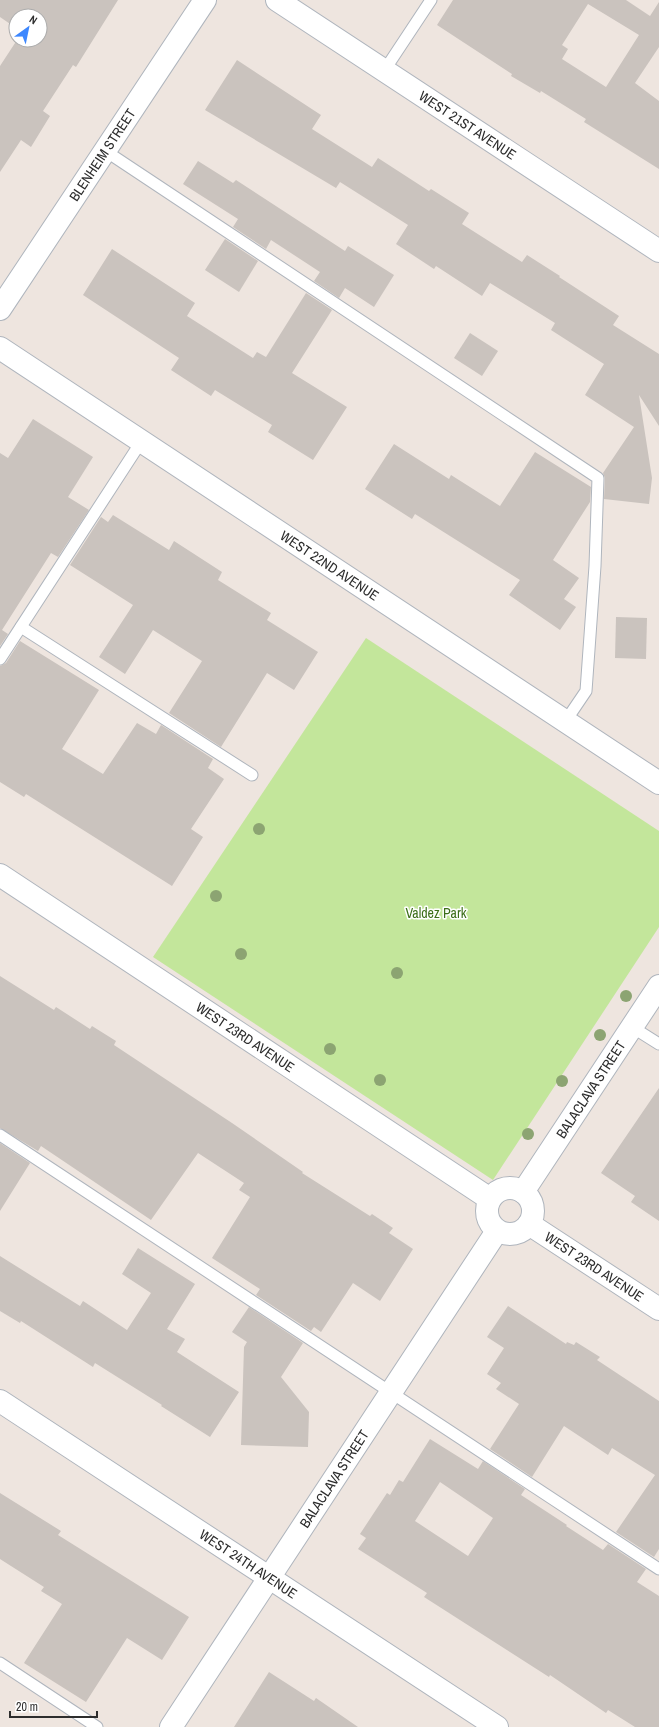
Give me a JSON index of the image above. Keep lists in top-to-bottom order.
{
  "streets": {
    "street": [
      "WEST 21ST AVENUE",
      "BLENHEIM STREET",
      "WEST 22ND AVENUE",
      "WEST 23RD AVENUE",
      "BALACLAVA STREET",
      "WEST 24TH AVENUE"
    ]
  },
  "crossings": [
    ["WEST 23RD AVENUE", "BALACLAVA STREET"],
    ["BALACLAVA STREET", "WEST 24TH AVENUE"]
  ],
  "parks": ["Valdez Park"],
  "scale_bar": "20 m",
  "north": "top right"
}
